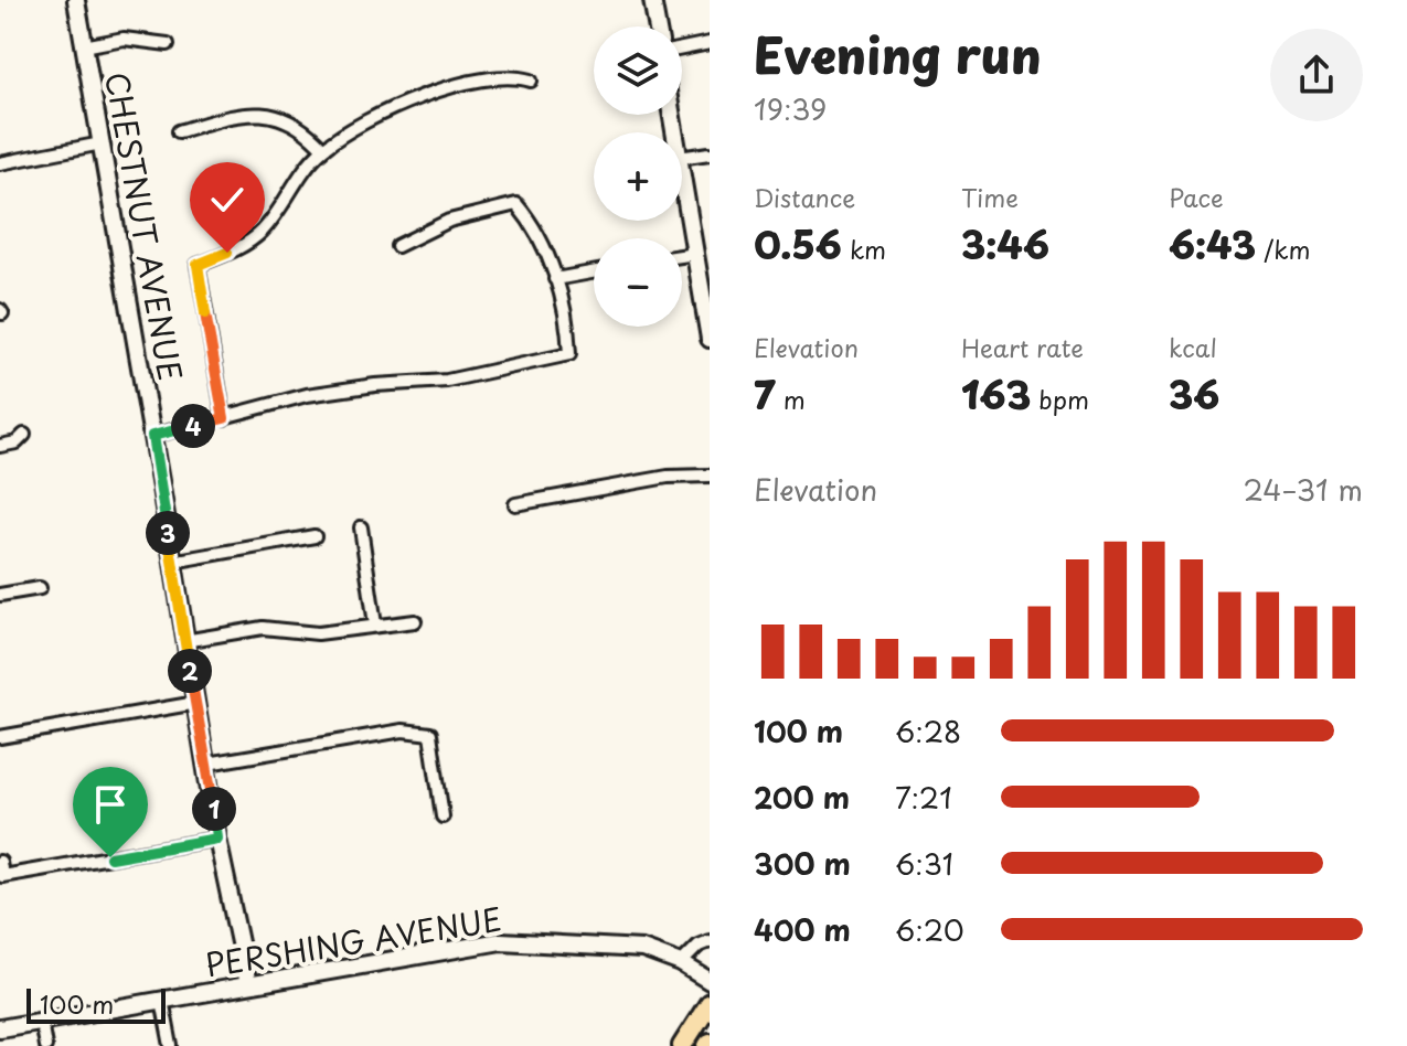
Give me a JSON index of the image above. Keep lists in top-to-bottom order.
{
  "streets": {
    "street": ["CHESTNUT AVENUE", "PERSHING AVENUE"]
  },
  "crossings": [
    ["CHESTNUT AVENUE", "PERSHING AVENUE"]
  ],
  "scale_bar": "100 m",
  "page": {
    "heading": ["Evening run", "19:39"],
    "map_buttons": ["+", "−"],
    "stats": [
      ["Distance", "0.56 km"],
      ["Time", "3:46"],
      ["Pace", "6:43 /km"],
      ["Elevation", "7 m"],
      ["Heart rate", "163 bpm"],
      ["kcal", "36"]
    ],
    "pins": [
      "4",
      "3",
      "2",
      "1"
    ],
    "chart": ["Elevation", "24–31 m"],
    "list": [
      {
        "name": "100 m",
        "note": "6:28"
      },
      {
        "name": "200 m",
        "note": "7:21"
      },
      {
        "name": "300 m",
        "note": "6:31"
      },
      {
        "name": "400 m",
        "note": "6:20"
      }
    ],
    "scale": "100 m"
  }
}
